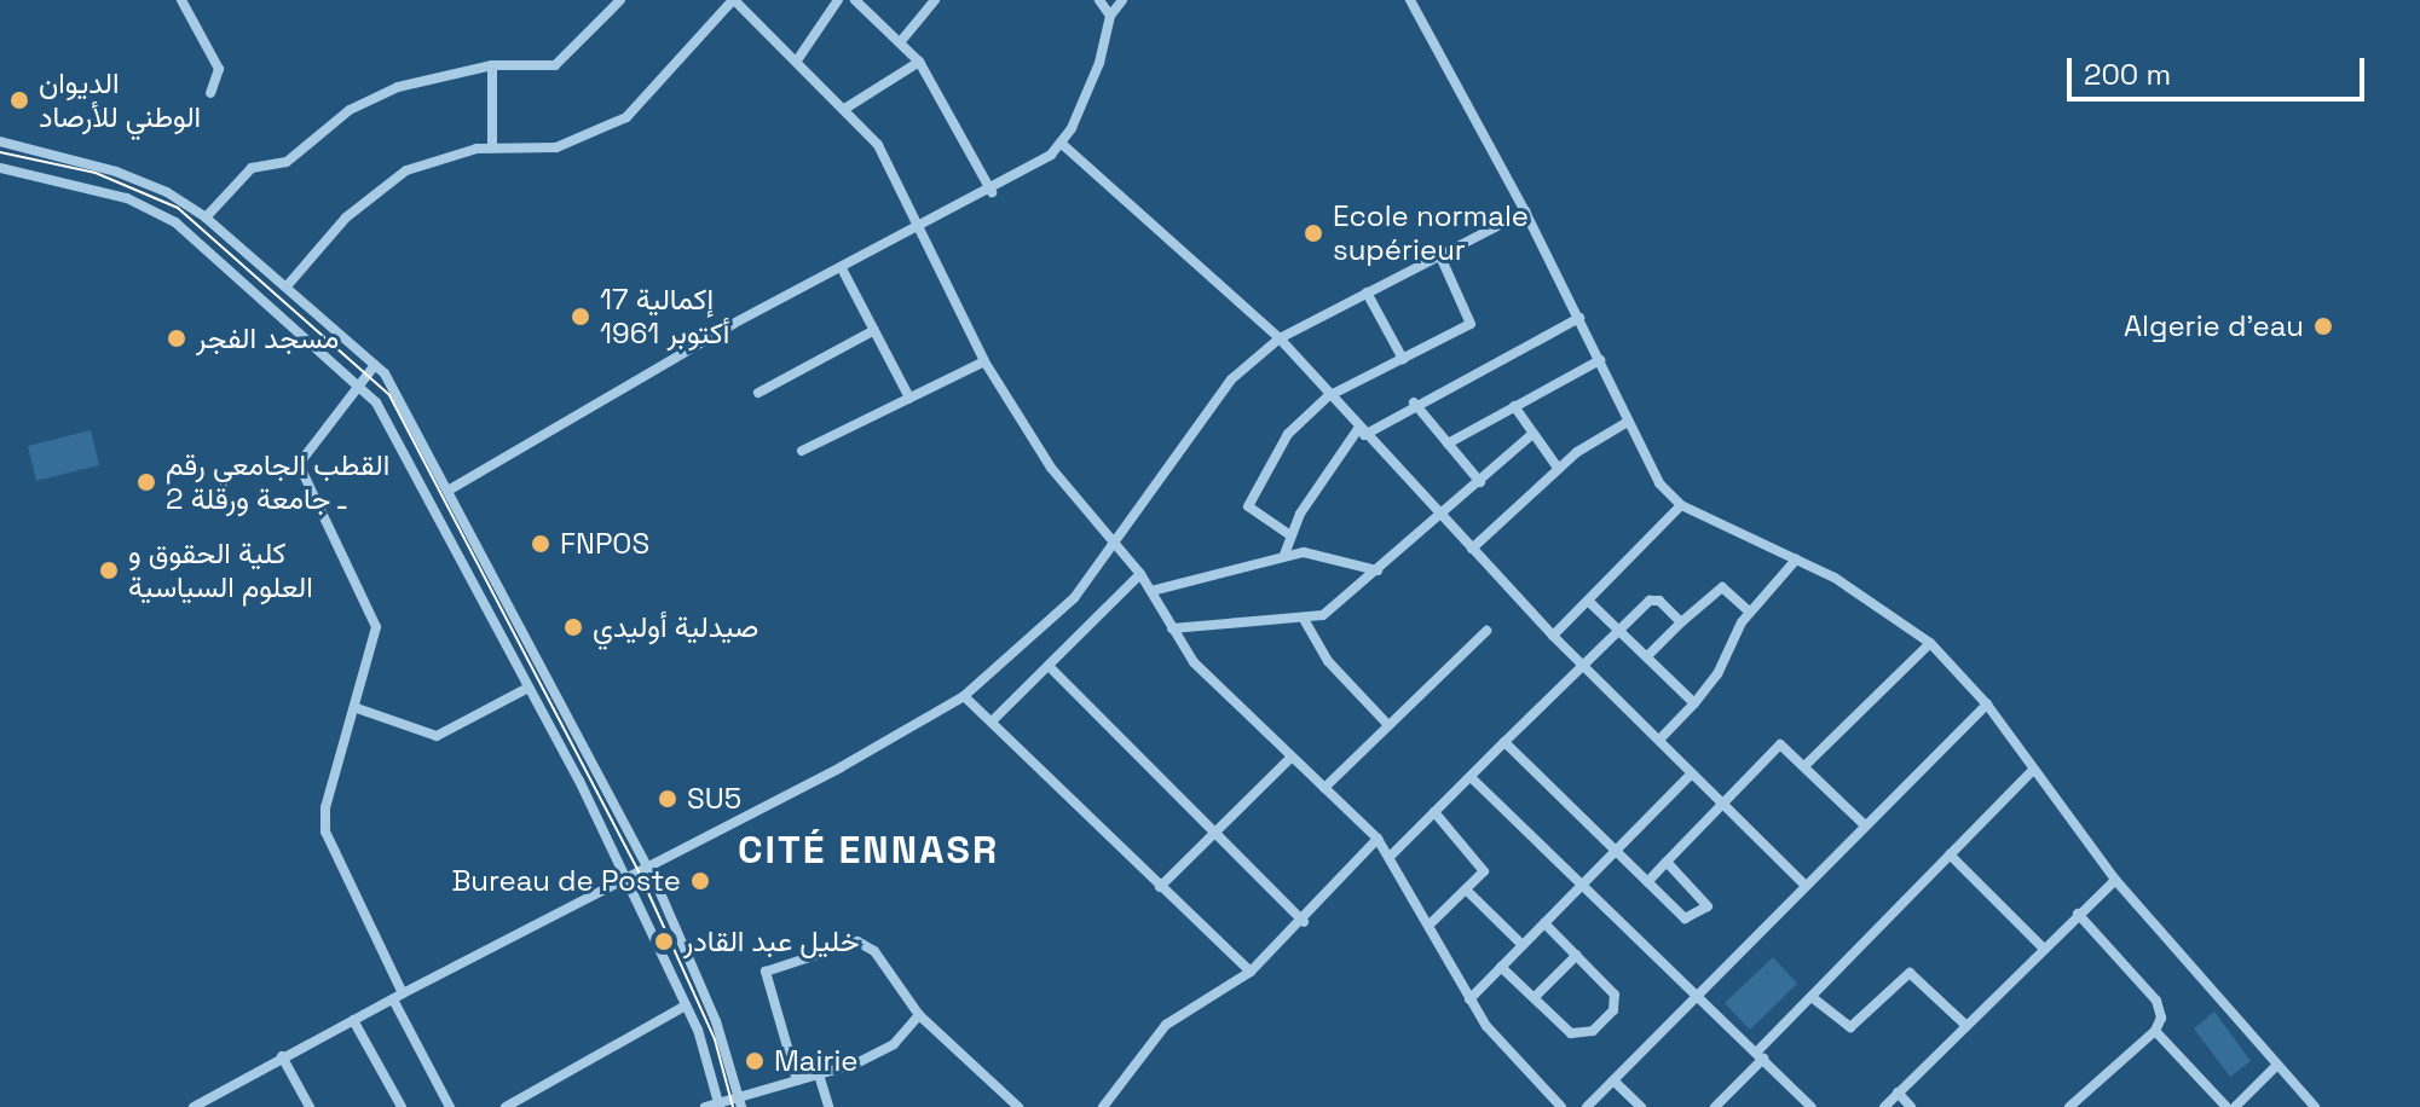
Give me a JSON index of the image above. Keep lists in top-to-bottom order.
{
  "districts": ["CITÉ ENNASR"],
  "places": [
    "الديوان الوطني للأرصاد",
    "Ecole normale supérieur",
    "إكمالية 17 أكتوبر 1961",
    "Algerie d'eau",
    "مسجد الفجر",
    "القطب الجامعي رقم 2 ـ جامعة ورقلة",
    "FNPOS",
    "كلية الحقوق و العلوم السياسية",
    "صيدلية أوليدي",
    "SU5",
    "Bureau de Poste",
    "خليل عبد القادر",
    "Mairie"
  ],
  "scale_bar": "200 m"
}
